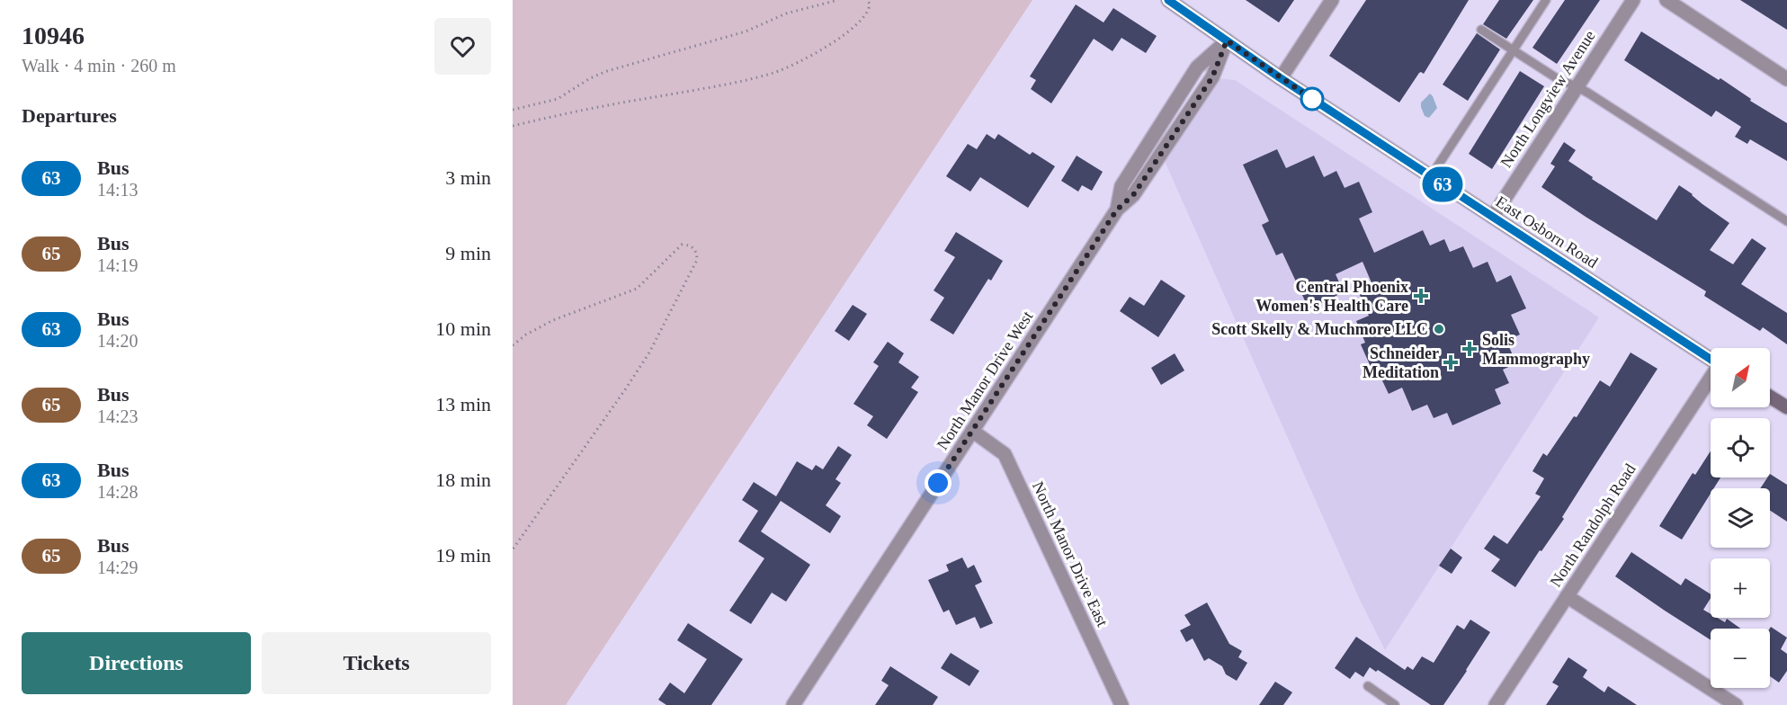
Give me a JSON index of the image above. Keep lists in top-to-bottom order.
{
  "streets": {
    "main road": ["East Osborn Road"],
    "street": [
      "North Longview Avenue",
      "North Manor Drive West",
      "North Randolph Road",
      "North Manor Drive East"
    ]
  },
  "crossings": [
    ["North Longview Avenue", "East Osborn Road"],
    ["East Osborn Road", "North Manor Drive West"],
    ["North Manor Drive West", "North Manor Drive East"]
  ],
  "places": {
    "health": ["Central Phoenix Women's Health Care", "Solis Mammography", "Schneider Meditation"],
    "other": ["Scott Skelly & Muchmore LLC"]
  },
  "lines": ["bus line 63"],
  "north": "top right",
  "page": {
    "heading": [
      ["10946", "Walk · 4 min · 260 m"],
      "Departures"
    ],
    "on_map": "63",
    "list": [
      {
        "mark": "63",
        "name": "Bus",
        "note": "14:13",
        "value": "3 min"
      },
      {
        "mark": "65",
        "name": "Bus",
        "note": "14:19",
        "value": "9 min"
      },
      {
        "mark": "63",
        "name": "Bus",
        "note": "14:20",
        "value": "10 min"
      },
      {
        "mark": "65",
        "name": "Bus",
        "note": "14:23",
        "value": "13 min"
      },
      {
        "mark": "63",
        "name": "Bus",
        "note": "14:28",
        "value": "18 min"
      },
      {
        "mark": "65",
        "name": "Bus",
        "note": "14:29",
        "value": "19 min"
      }
    ],
    "map_buttons": ["+", "−"],
    "buttons": ["Directions", "Tickets"]
  }
}
